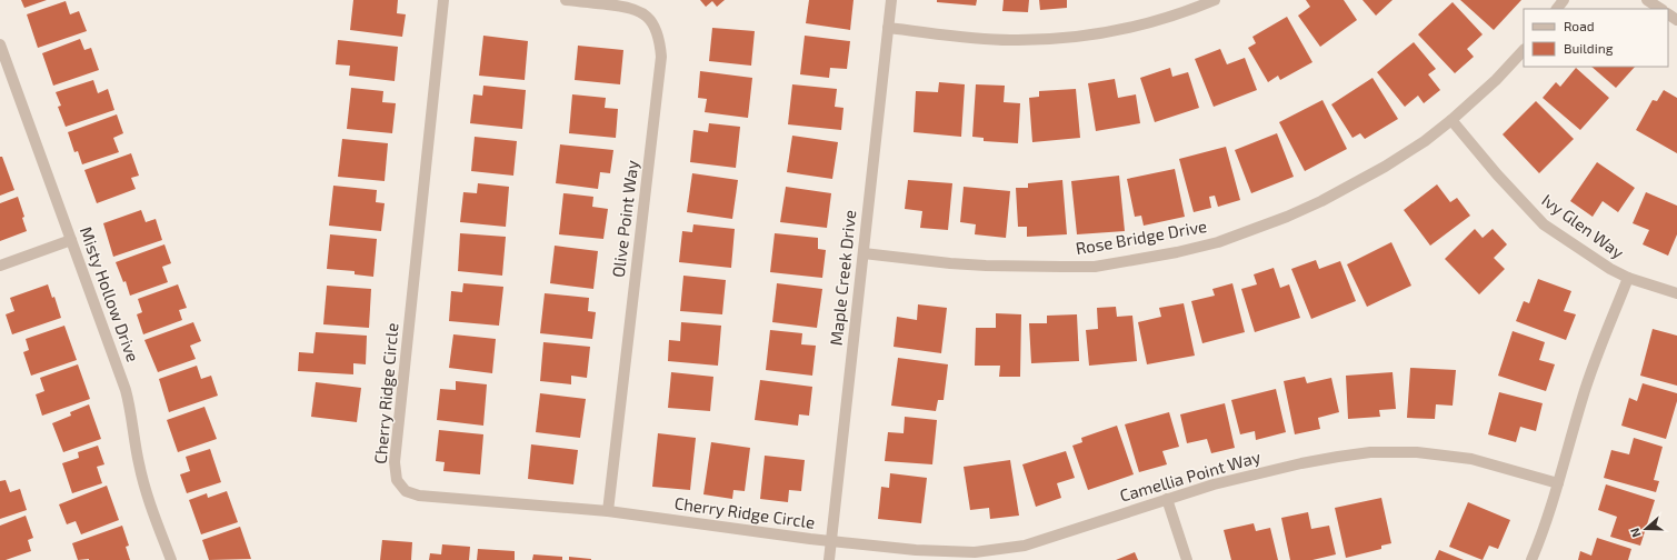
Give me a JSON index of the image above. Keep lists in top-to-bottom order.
{
  "streets": {
    "street": [
      "Olive Point Way",
      "Ivy Glen Way",
      "Rose Bridge Drive",
      "Maple Creek Drive",
      "Misty Hollow Drive",
      "Cherry Ridge Circle",
      "Camellia Point Way"
    ]
  },
  "crossings": [
    ["Olive Point Way", "Cherry Ridge Circle"],
    ["Ivy Glen Way", "Rose Bridge Drive"],
    ["Rose Bridge Drive", "Maple Creek Drive"],
    ["Maple Creek Drive", "Cherry Ridge Circle"],
    ["Maple Creek Drive", "Camellia Point Way"],
    ["Cherry Ridge Circle", "Camellia Point Way"]
  ],
  "legend": ["Road", "Building"],
  "north": "left"
}
